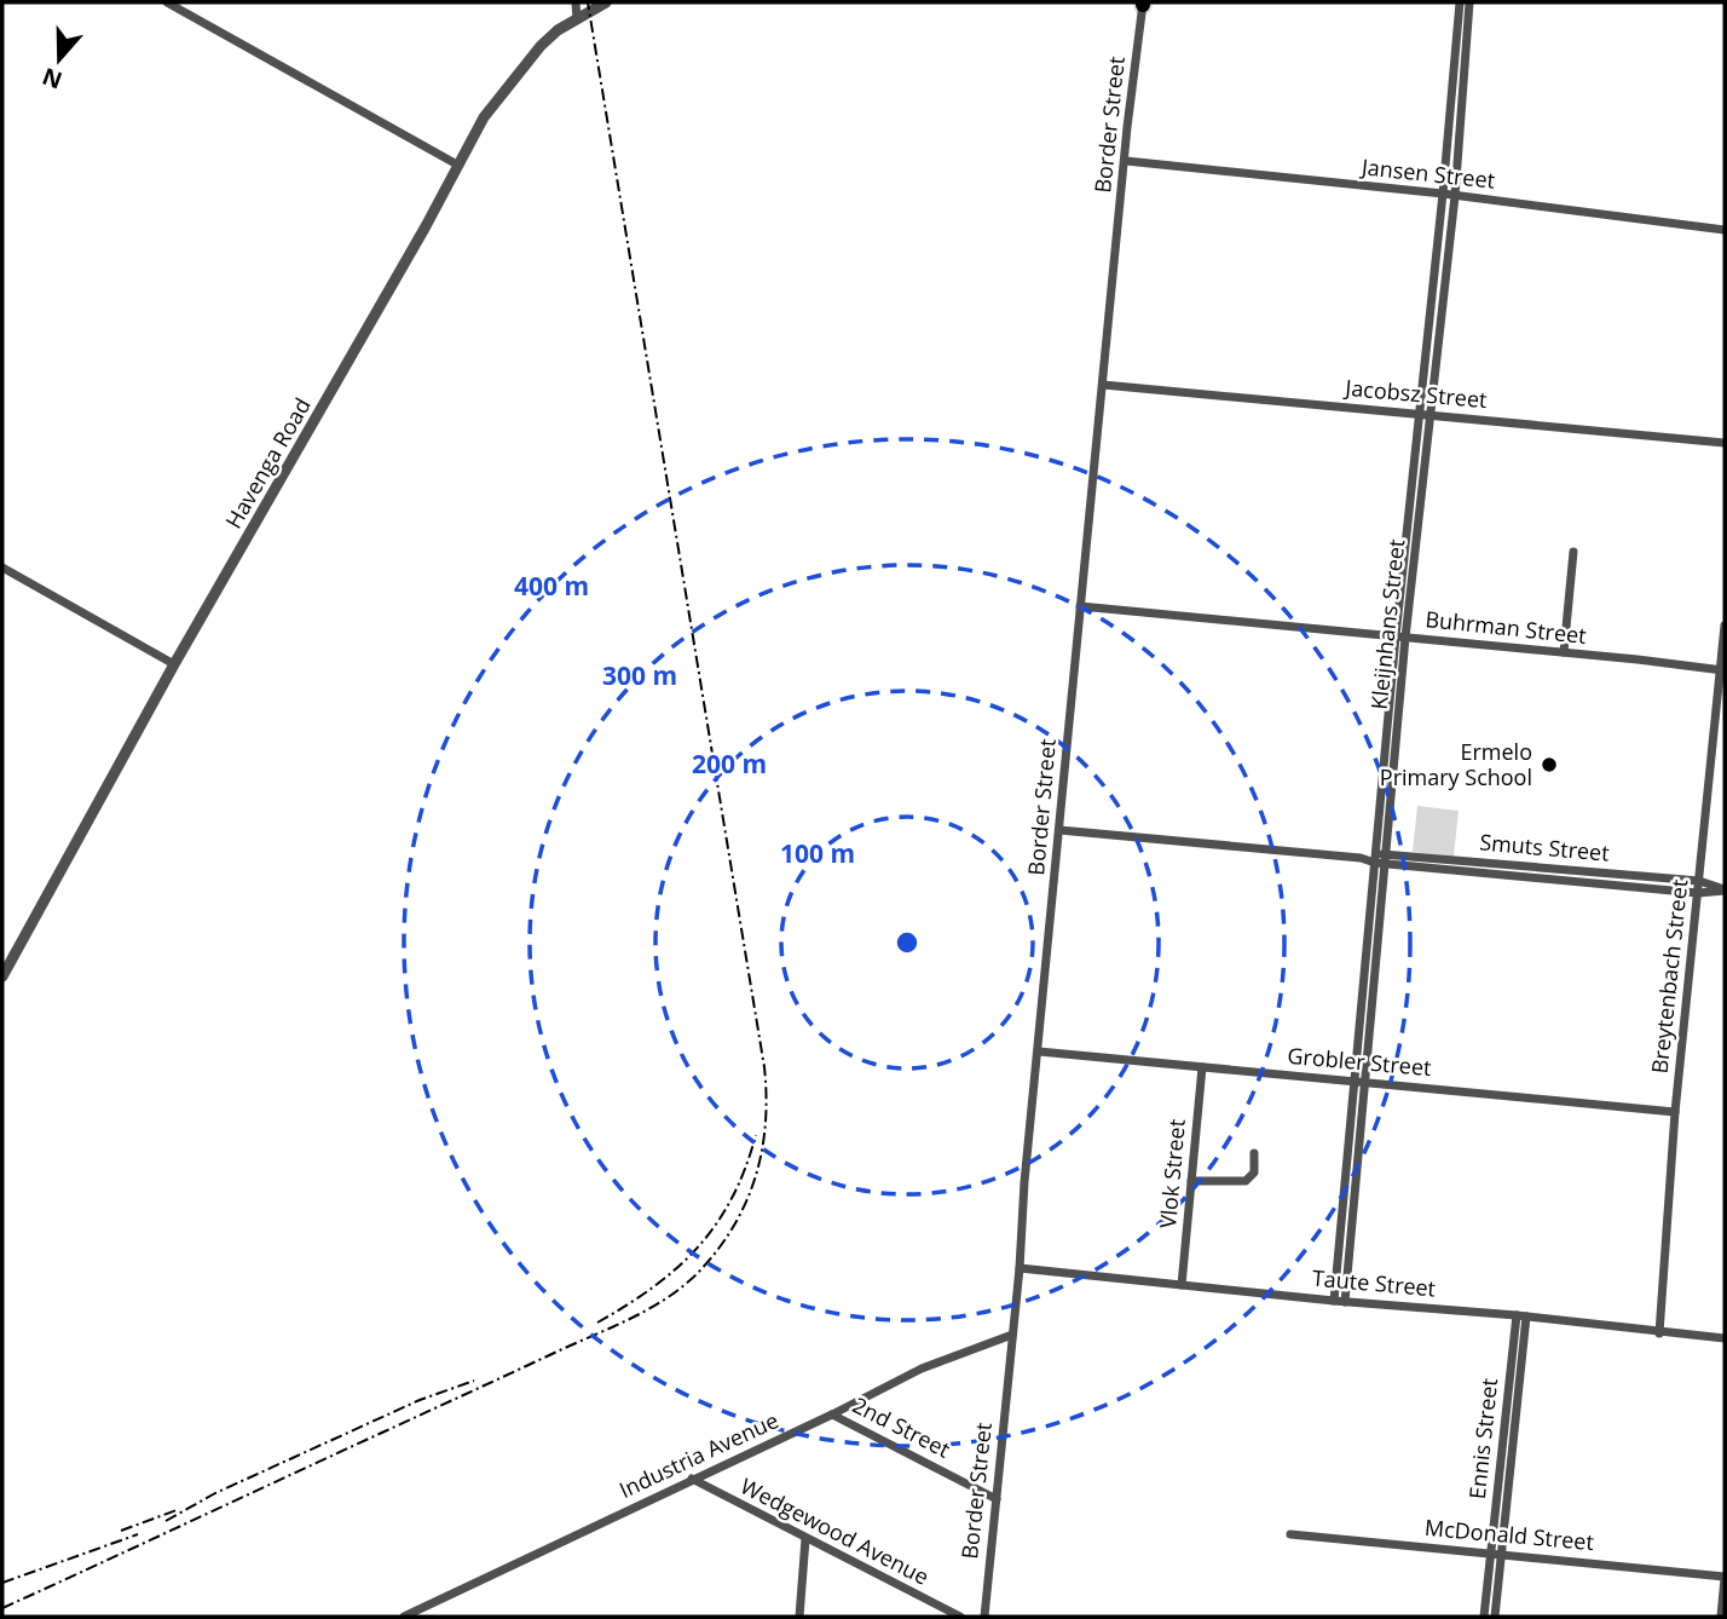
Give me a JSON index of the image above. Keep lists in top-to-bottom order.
{
  "streets": {
    "street": [
      "Border Street",
      "Jansen Street",
      "Jacobsz Street",
      "Havenga Road",
      "Kleijnhans Street",
      "Buhrman Street",
      "Smuts Street",
      "Breytenbach Street",
      "Grobler Street",
      "Vlok Street",
      "Taute Street",
      "2nd Street",
      "Ennis Street",
      "Industria Avenue",
      "Wedgewood Avenue",
      "McDonald Street"
    ]
  },
  "crossings": [
    ["Border Street", "Jansen Street"],
    ["Border Street", "Jacobsz Street"],
    ["Border Street", "Buhrman Street"],
    ["Border Street", "Smuts Street"],
    ["Border Street", "Grobler Street"],
    ["Border Street", "Taute Street"],
    ["Border Street", "2nd Street"],
    ["Border Street", "Industria Avenue"],
    ["Jansen Street", "Kleijnhans Street"],
    ["Jacobsz Street", "Kleijnhans Street"],
    ["Kleijnhans Street", "Buhrman Street"],
    ["Kleijnhans Street", "Smuts Street"],
    ["Kleijnhans Street", "Grobler Street"],
    ["Kleijnhans Street", "Taute Street"],
    ["Buhrman Street", "Breytenbach Street"],
    ["Smuts Street", "Breytenbach Street"],
    ["Breytenbach Street", "Grobler Street"],
    ["Breytenbach Street", "Taute Street"],
    ["Grobler Street", "Vlok Street"],
    ["Vlok Street", "Taute Street"],
    ["Taute Street", "Ennis Street"],
    ["2nd Street", "Industria Avenue"],
    ["Ennis Street", "McDonald Street"],
    ["Industria Avenue", "Wedgewood Avenue"]
  ],
  "places": ["Ermelo Primary School"],
  "north": "bottom",
  "rings": [
    "400 m",
    "300 m",
    "200 m",
    "100 m"
  ]
}
